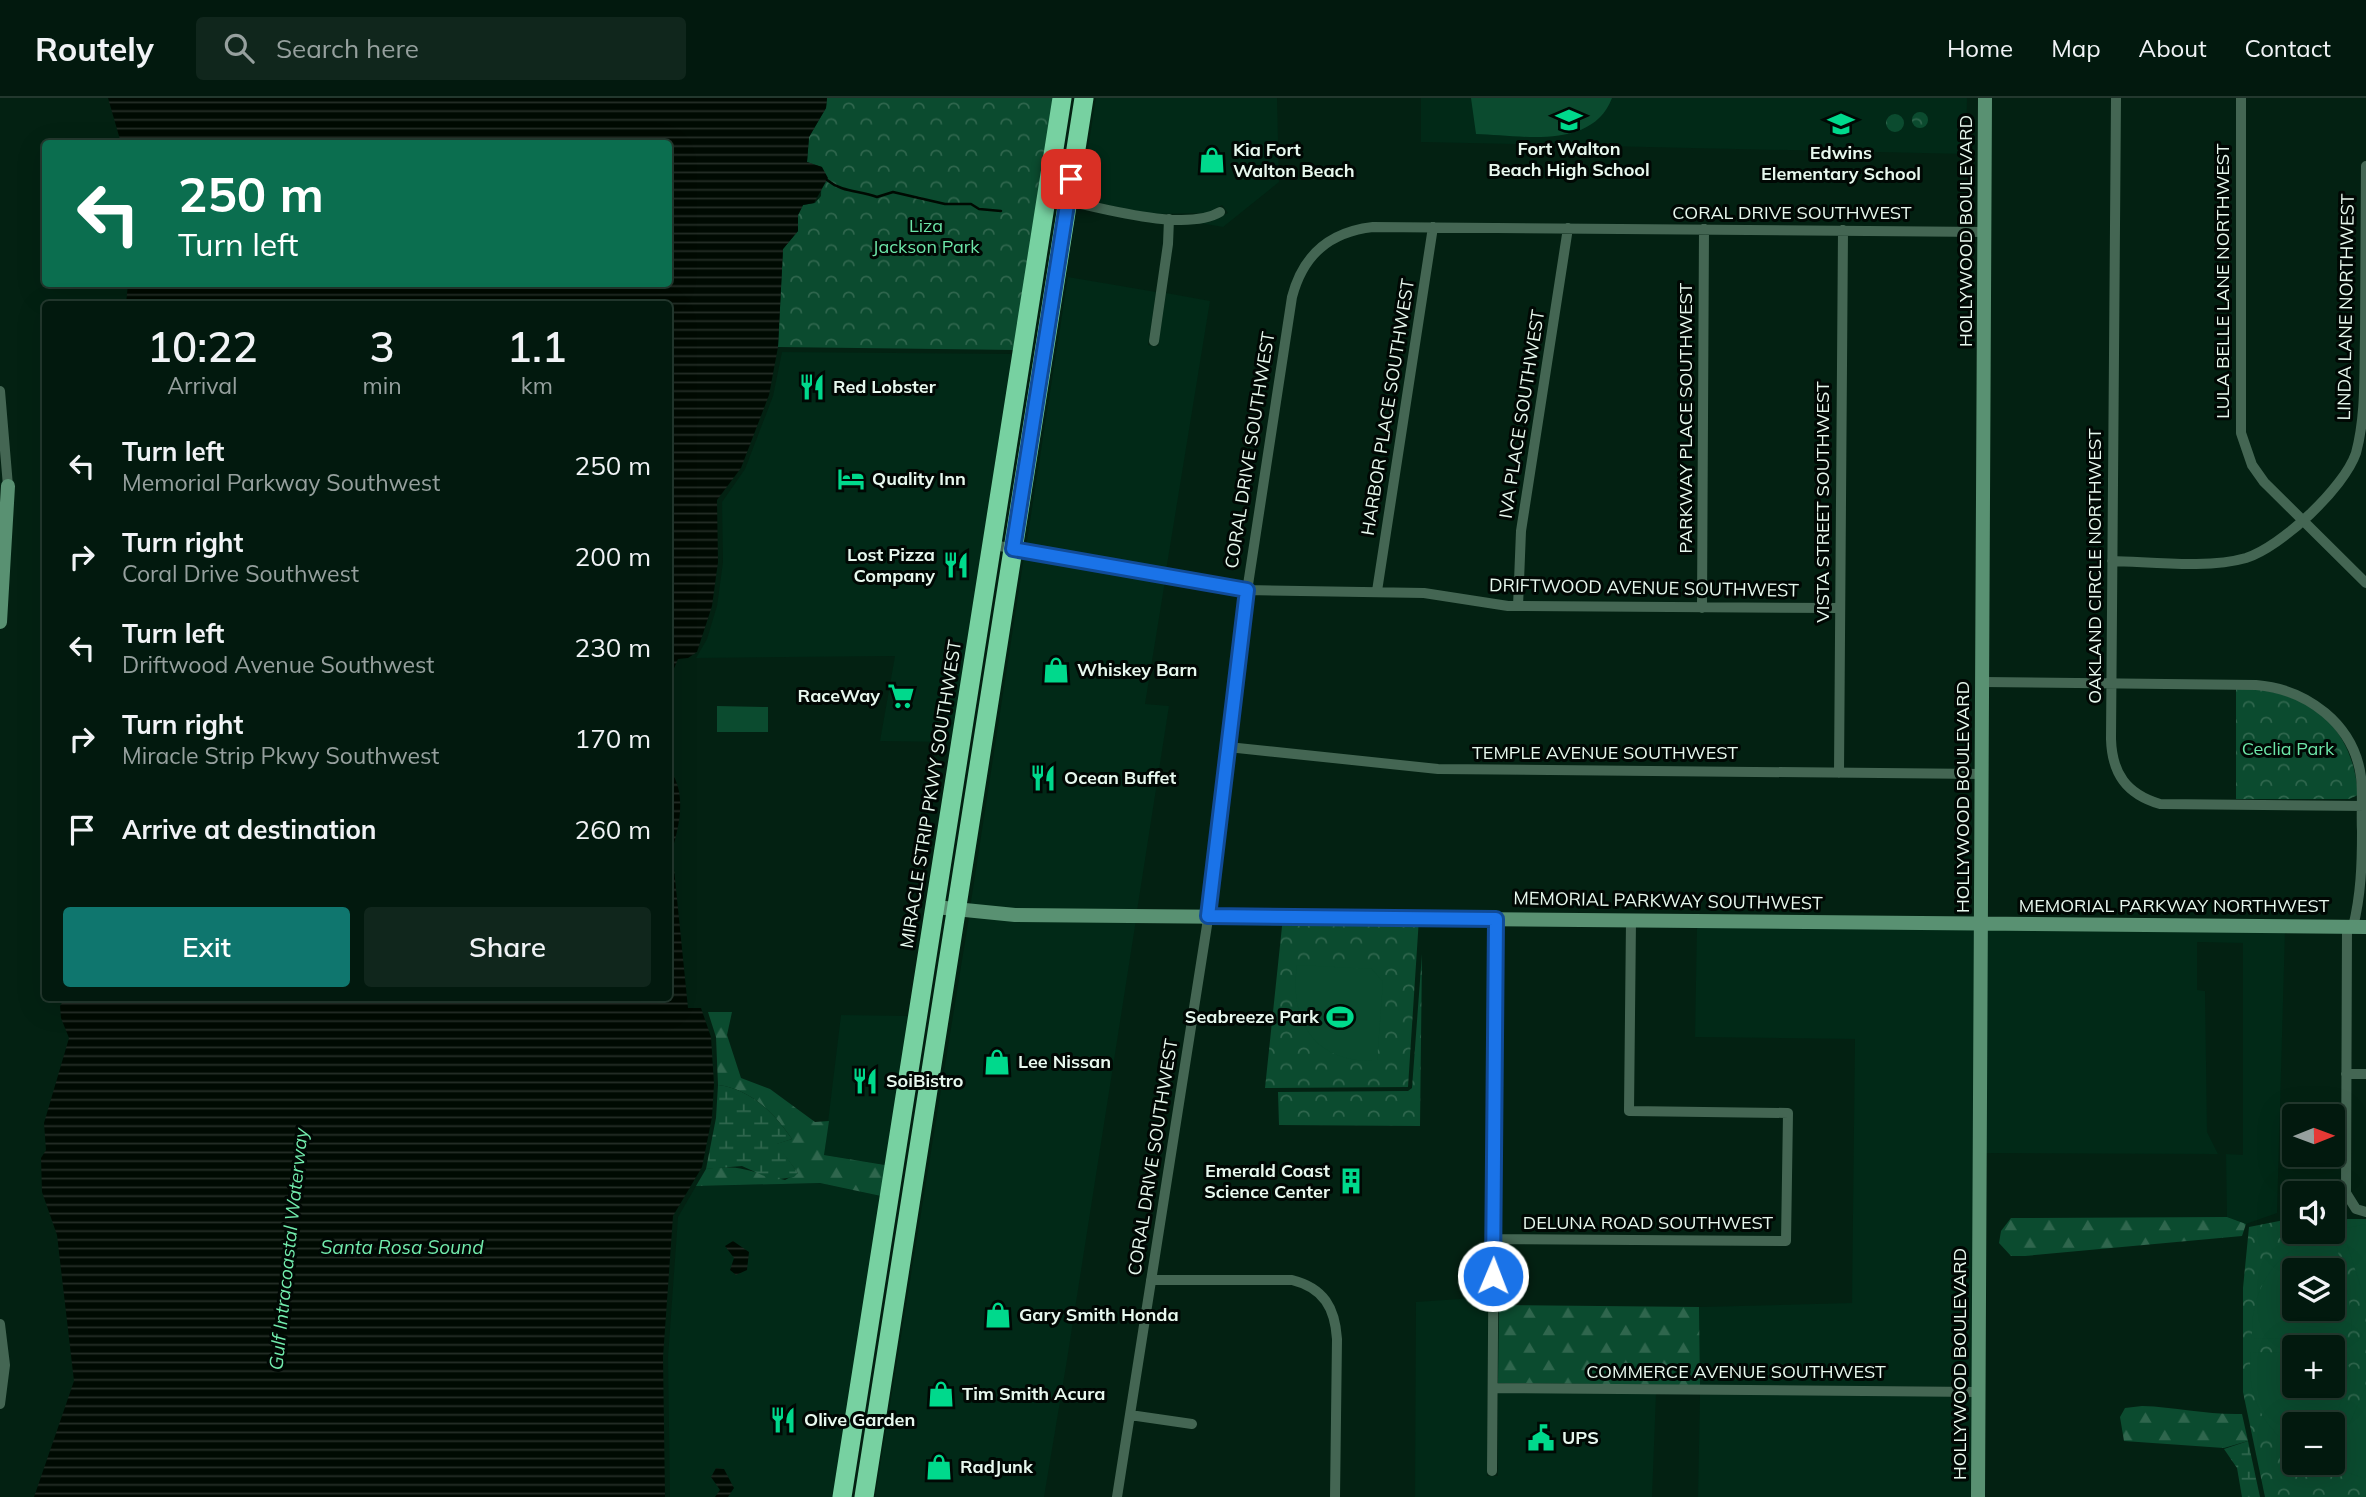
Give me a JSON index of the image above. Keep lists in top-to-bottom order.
{
  "streets": {
    "highway": ["MIRACLE STRIP PKWY SOUTHWEST"],
    "street": [
      "CORAL DRIVE SOUTHWEST",
      "HOLLYWOOD BOULEVARD",
      "LULA BELLE LANE NORTHWEST",
      "LINDA LANE NORTHWEST",
      "HARBOR PLACE SOUTHWEST",
      "IVA PLACE SOUTHWEST",
      "PARKWAY PLACE SOUTHWEST",
      "VISTA STREET SOUTHWEST",
      "OAKLAND CIRCLE NORTHWEST",
      "DRIFTWOOD AVENUE SOUTHWEST",
      "TEMPLE AVENUE SOUTHWEST",
      "MEMORIAL PARKWAY SOUTHWEST",
      "MEMORIAL PARKWAY NORTHWEST",
      "DELUNA ROAD SOUTHWEST",
      "COMMERCE AVENUE SOUTHWEST"
    ]
  },
  "crossings": [
    ["CORAL DRIVE SOUTHWEST", "HOLLYWOOD BOULEVARD"],
    ["CORAL DRIVE SOUTHWEST", "HARBOR PLACE SOUTHWEST"],
    ["CORAL DRIVE SOUTHWEST", "IVA PLACE SOUTHWEST"],
    ["CORAL DRIVE SOUTHWEST", "PARKWAY PLACE SOUTHWEST"],
    ["CORAL DRIVE SOUTHWEST", "VISTA STREET SOUTHWEST"],
    ["CORAL DRIVE SOUTHWEST", "DRIFTWOOD AVENUE SOUTHWEST"],
    ["CORAL DRIVE SOUTHWEST", "TEMPLE AVENUE SOUTHWEST"],
    ["CORAL DRIVE SOUTHWEST", "MEMORIAL PARKWAY SOUTHWEST"],
    ["HOLLYWOOD BOULEVARD", "TEMPLE AVENUE SOUTHWEST"],
    ["HOLLYWOOD BOULEVARD", "MEMORIAL PARKWAY SOUTHWEST"],
    ["HOLLYWOOD BOULEVARD", "MEMORIAL PARKWAY NORTHWEST"],
    ["HOLLYWOOD BOULEVARD", "COMMERCE AVENUE SOUTHWEST"],
    ["LULA BELLE LANE NORTHWEST", "LINDA LANE NORTHWEST"],
    ["LINDA LANE NORTHWEST", "OAKLAND CIRCLE NORTHWEST"],
    ["HARBOR PLACE SOUTHWEST", "DRIFTWOOD AVENUE SOUTHWEST"],
    ["IVA PLACE SOUTHWEST", "DRIFTWOOD AVENUE SOUTHWEST"],
    ["PARKWAY PLACE SOUTHWEST", "DRIFTWOOD AVENUE SOUTHWEST"],
    ["VISTA STREET SOUTHWEST", "DRIFTWOOD AVENUE SOUTHWEST"],
    ["VISTA STREET SOUTHWEST", "TEMPLE AVENUE SOUTHWEST"],
    ["DRIFTWOOD AVENUE SOUTHWEST", "MIRACLE STRIP PKWY SOUTHWEST"],
    ["MIRACLE STRIP PKWY SOUTHWEST", "MEMORIAL PARKWAY SOUTHWEST"],
    ["MEMORIAL PARKWAY SOUTHWEST", "MEMORIAL PARKWAY NORTHWEST"],
    ["MEMORIAL PARKWAY SOUTHWEST", "DELUNA ROAD SOUTHWEST"]
  ],
  "water": ["Santa Rosa Sound", "Gulf Intracoastal Waterway"],
  "parks": ["Liza Jackson Park", "Ceclia Park"],
  "places": {
    "school or university": ["Fort Walton Beach High School", "Edwins Elementary School"],
    "shop": [
      "Kia Fort Walton Beach",
      "Whiskey Barn",
      "Lee Nissan",
      "Gary Smith Honda",
      "Tim Smith Acura",
      "RadJunk"
    ],
    "restaurant": [
      "Red Lobster",
      "Lost Pizza Company",
      "Ocean Buffet",
      "SoiBistro",
      "Olive Garden"
    ],
    "hotel": ["Quality Inn"],
    "supermarket": ["RaceWay"],
    "sports": ["Seabreeze Park"],
    "building": ["Emerald Coast Science Center"],
    "public building": ["UPS"]
  },
  "north": "right",
  "page": {
    "header": "Routely",
    "search": "Search here",
    "nav": [
      "Home",
      "Map",
      "About",
      "Contact"
    ],
    "turn": ["250 m", "Turn left"],
    "eta": [
      "10:22",
      "Arrival",
      "3",
      "min",
      "1.1",
      "km"
    ],
    "list": [
      {
        "name": "Turn left",
        "note": "Memorial Parkway Southwest",
        "value": "250 m"
      },
      {
        "name": "Turn right",
        "note": "Coral Drive Southwest",
        "value": "200 m"
      },
      {
        "name": "Turn left",
        "note": "Driftwood Avenue Southwest",
        "value": "230 m"
      },
      {
        "name": "Turn right",
        "note": "Miracle Strip Pkwy Southwest",
        "value": "170 m"
      },
      {
        "name": "Arrive at destination",
        "value": "260 m"
      }
    ],
    "buttons": ["Exit", "Share"],
    "map_buttons": ["+", "−"]
  }
}
